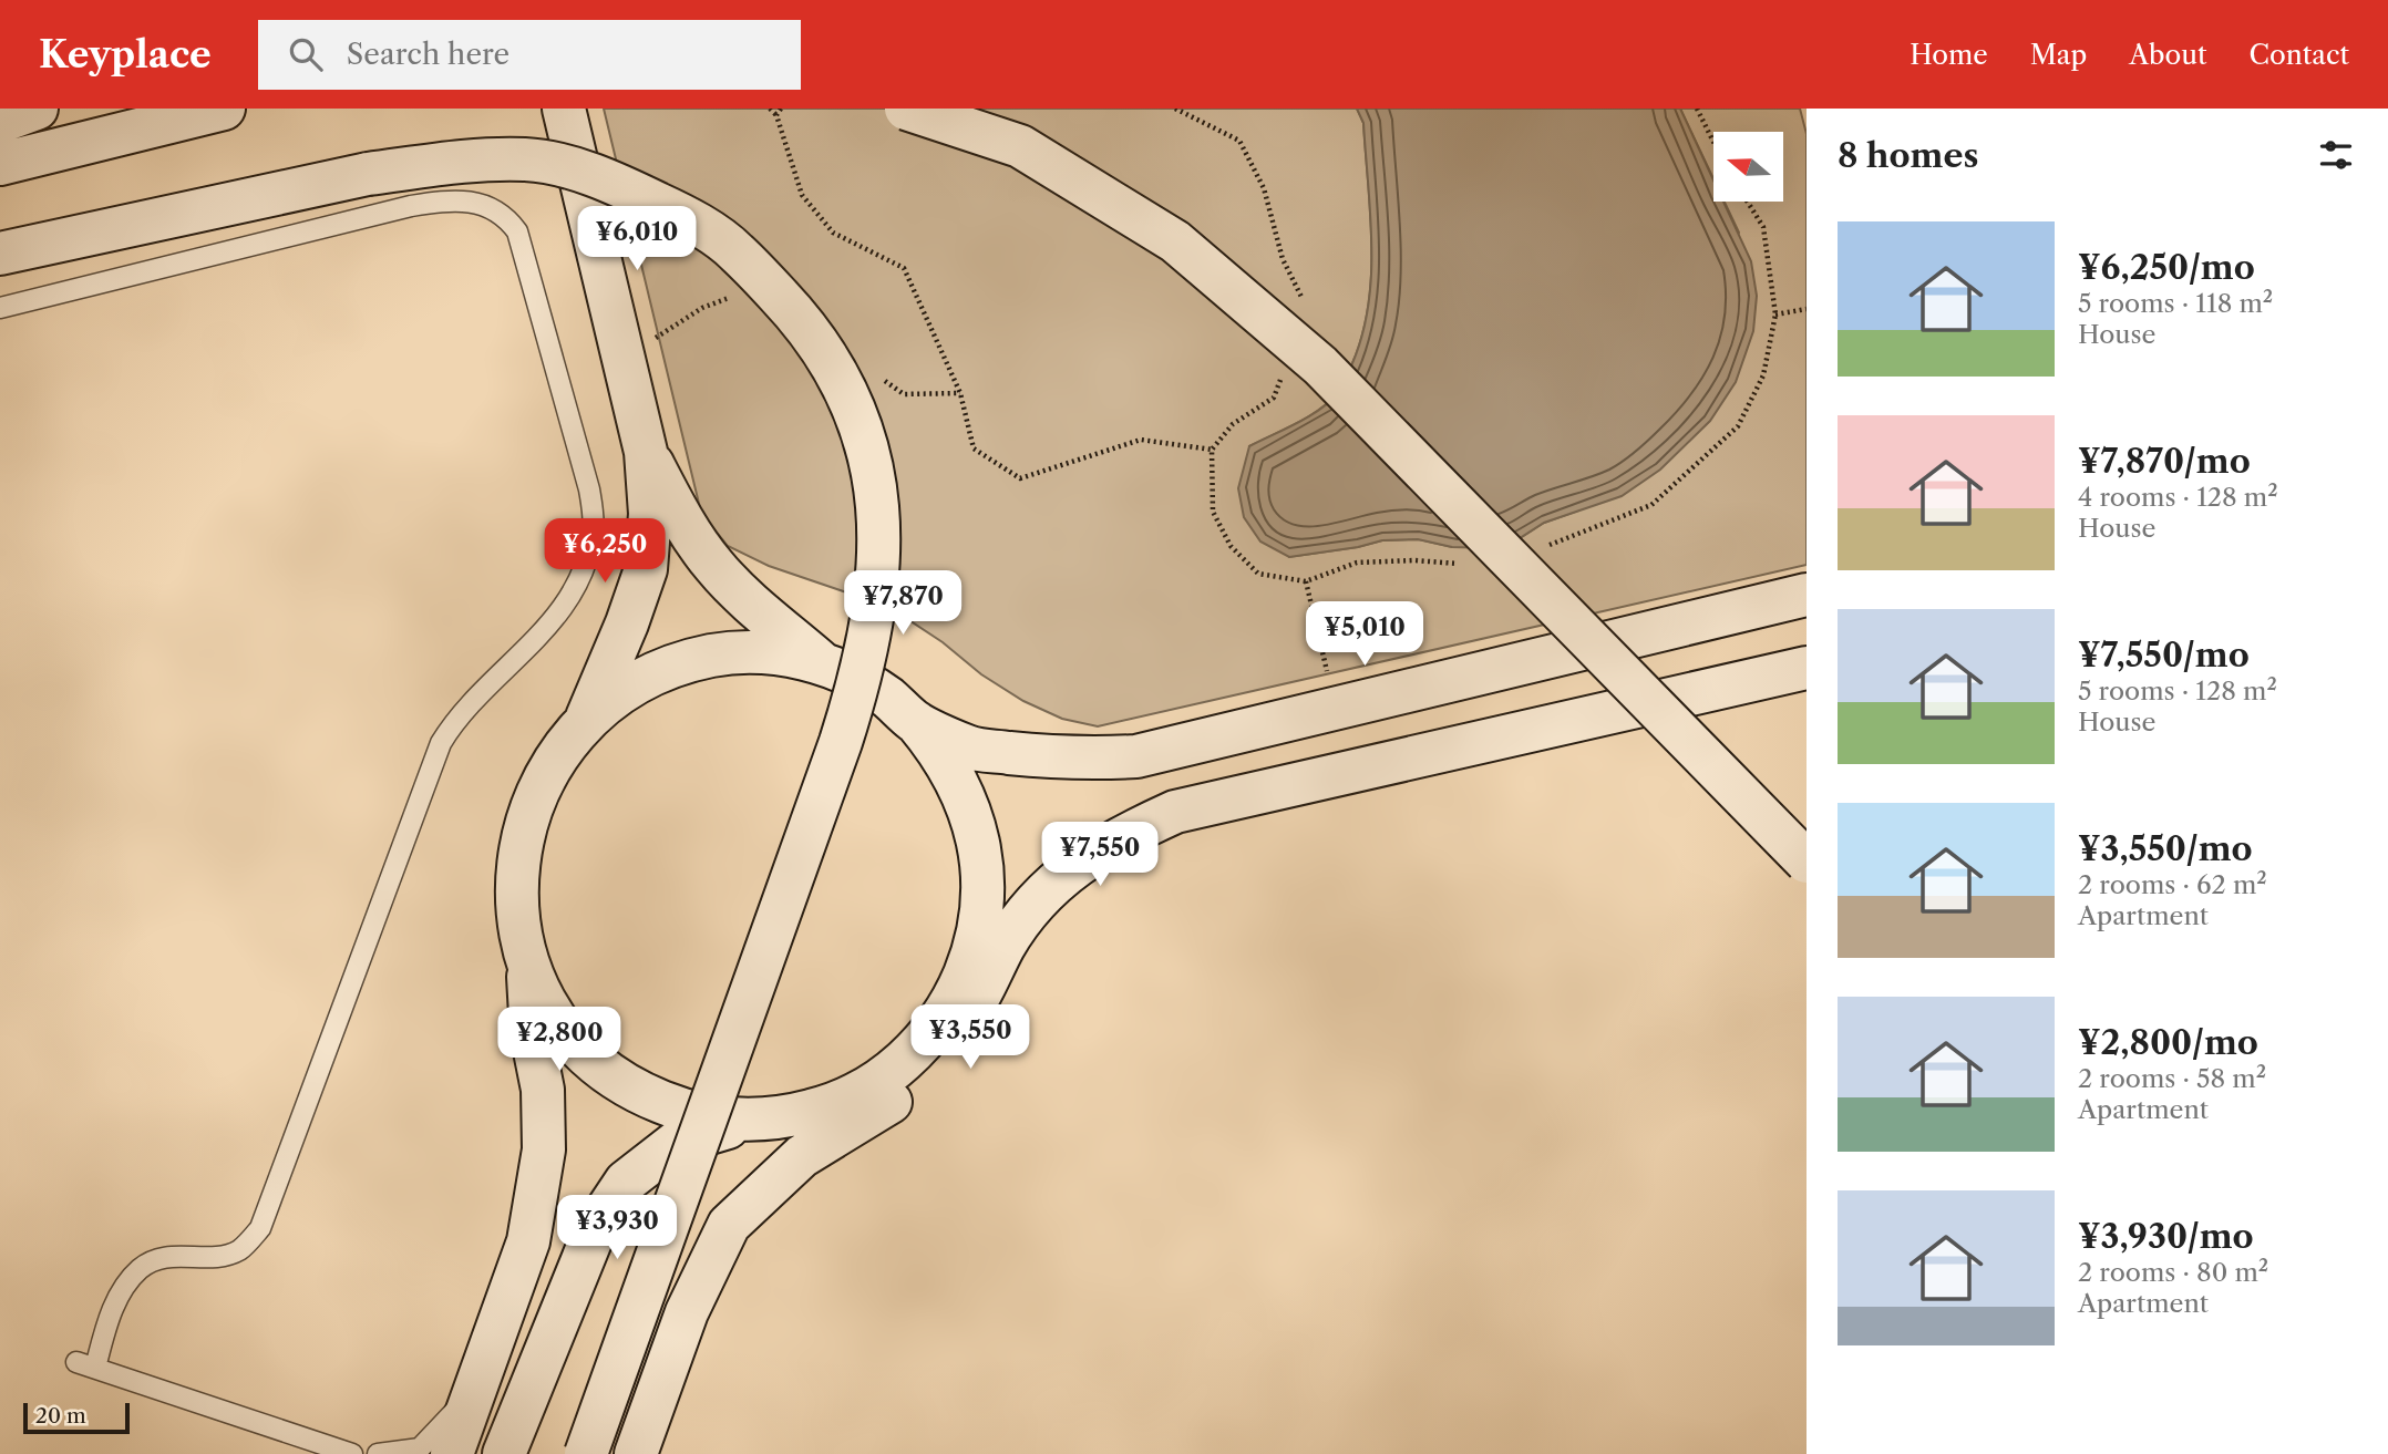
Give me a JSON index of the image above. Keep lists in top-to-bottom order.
{
  "scale_bar": "20 m",
  "north": "left",
  "page": {
    "header": "Keyplace",
    "search": "Search here",
    "nav": [
      "Home",
      "Map",
      "About",
      "Contact"
    ],
    "heading": "8 homes",
    "list": [
      {
        "name": "¥6,250/mo",
        "note": "5 rooms · 118 m² · House"
      },
      {
        "name": "¥7,870/mo",
        "note": "4 rooms · 128 m² · House"
      },
      {
        "name": "¥7,550/mo",
        "note": "5 rooms · 128 m² · House"
      },
      {
        "name": "¥3,550/mo",
        "note": "2 rooms · 62 m² · Apartment"
      },
      {
        "name": "¥2,800/mo",
        "note": "2 rooms · 58 m² · Apartment"
      },
      {
        "name": "¥3,930/mo",
        "note": "2 rooms · 80 m² · Apartment"
      }
    ],
    "price": [
      "¥6,010",
      "¥6,250",
      "¥7,870",
      "¥5,010",
      "¥7,550",
      "¥3,550",
      "¥2,800",
      "¥3,930"
    ],
    "scale": "20 m"
  }
}
